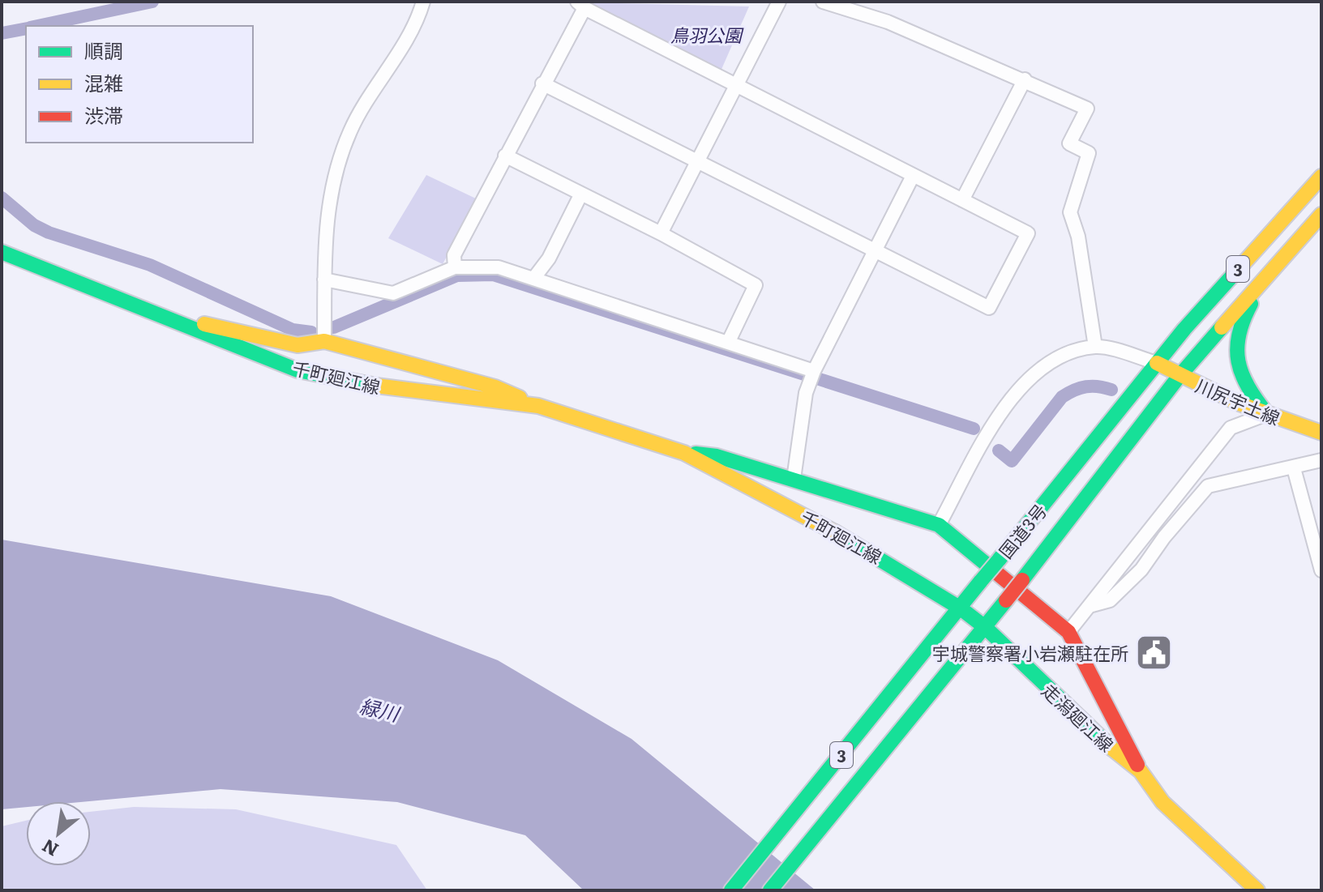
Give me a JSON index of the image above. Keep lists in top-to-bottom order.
{
  "streets": {
    "main road": [
      "3",
      "千町廻江線",
      "川尻宇土線",
      "国道3号",
      "走潟廻江線"
    ]
  },
  "crossings": [
    ["千町廻江線", "国道3号"],
    ["千町廻江線", "走潟廻江線"],
    ["川尻宇土線", "国道3号"],
    ["国道3号", "走潟廻江線"]
  ],
  "water": ["緑川"],
  "parks": ["鳥羽公園"],
  "places": {
    "public building": ["宇城警察署小岩瀬駐在所"]
  },
  "legend": ["順調", "混雑", "渋滞"],
  "north": "bottom left"
}
